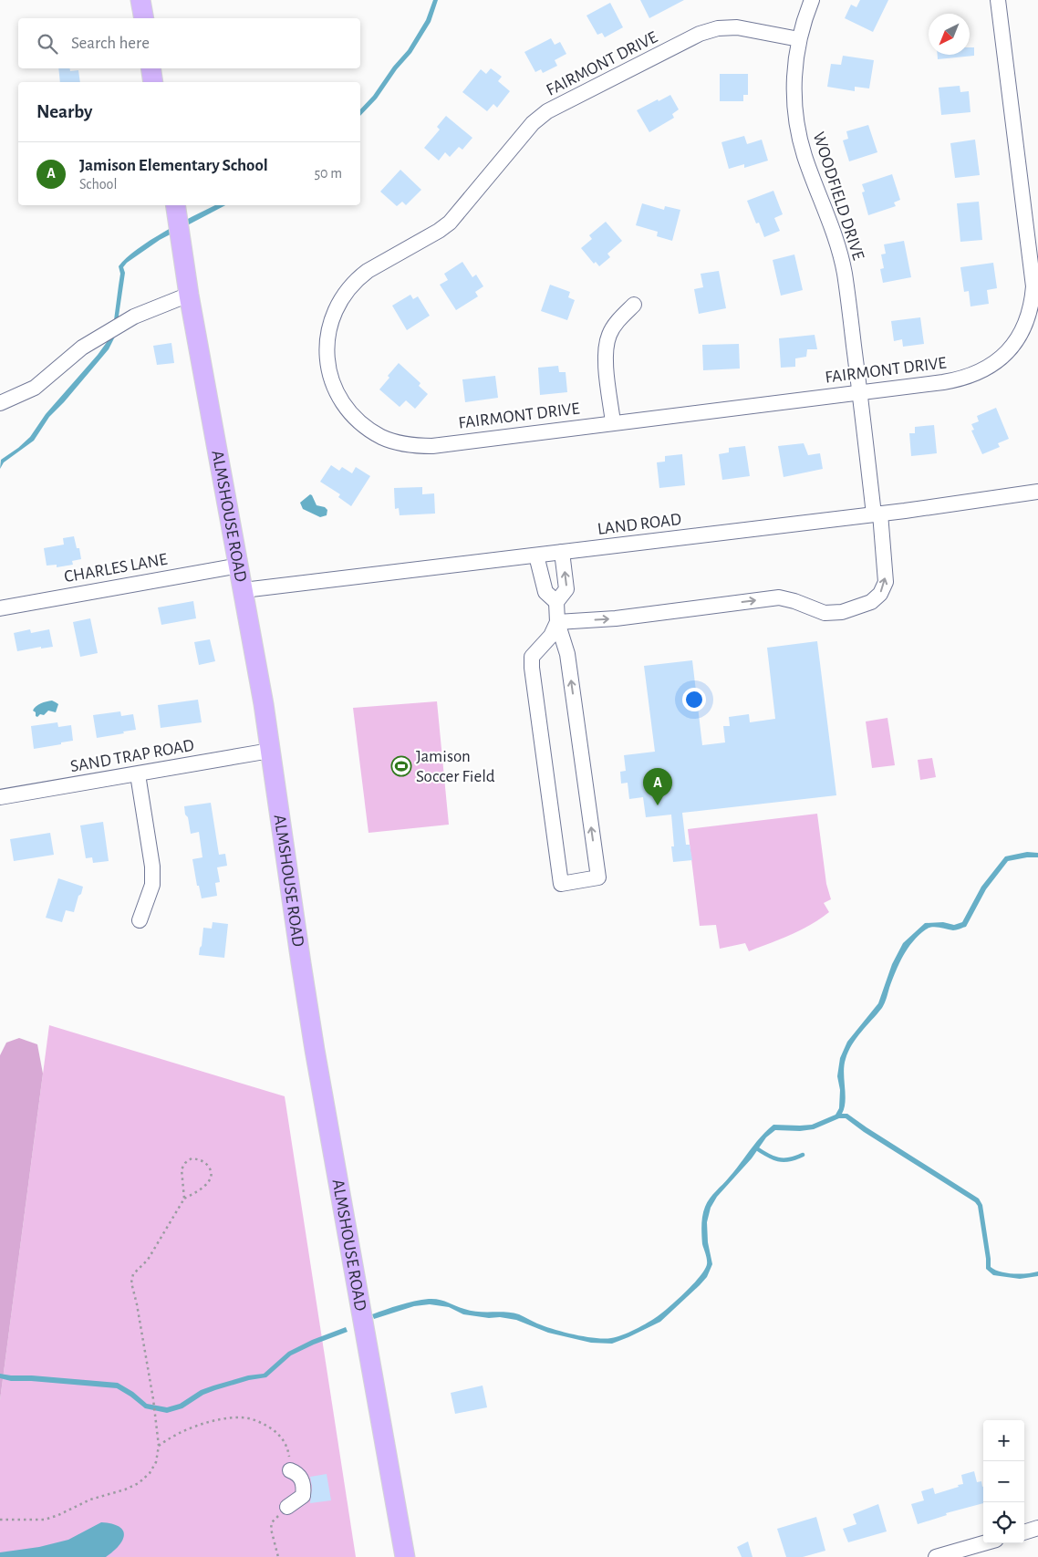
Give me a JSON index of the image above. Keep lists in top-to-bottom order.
{
  "streets": {
    "main road": ["ALMSHOUSE ROAD"],
    "street": [
      "FAIRMONT DRIVE",
      "WOODFIELD DRIVE",
      "LAND ROAD",
      "CHARLES LANE",
      "SAND TRAP ROAD"
    ]
  },
  "crossings": [
    ["FAIRMONT DRIVE", "WOODFIELD DRIVE"],
    ["WOODFIELD DRIVE", "LAND ROAD"],
    ["ALMSHOUSE ROAD", "LAND ROAD"],
    ["ALMSHOUSE ROAD", "CHARLES LANE"],
    ["ALMSHOUSE ROAD", "SAND TRAP ROAD"]
  ],
  "one_way": ["WOODFIELD DRIVE"],
  "places": {
    "sports": ["Jamison Soccer Field"]
  },
  "north": "bottom left",
  "page": {
    "search": "Search here",
    "heading": "Nearby",
    "list": [
      {
        "mark": "A",
        "name": "Jamison Elementary School",
        "note": "School",
        "value": "50 m"
      }
    ],
    "pins": "A",
    "map_buttons": ["+", "−"]
  }
}
